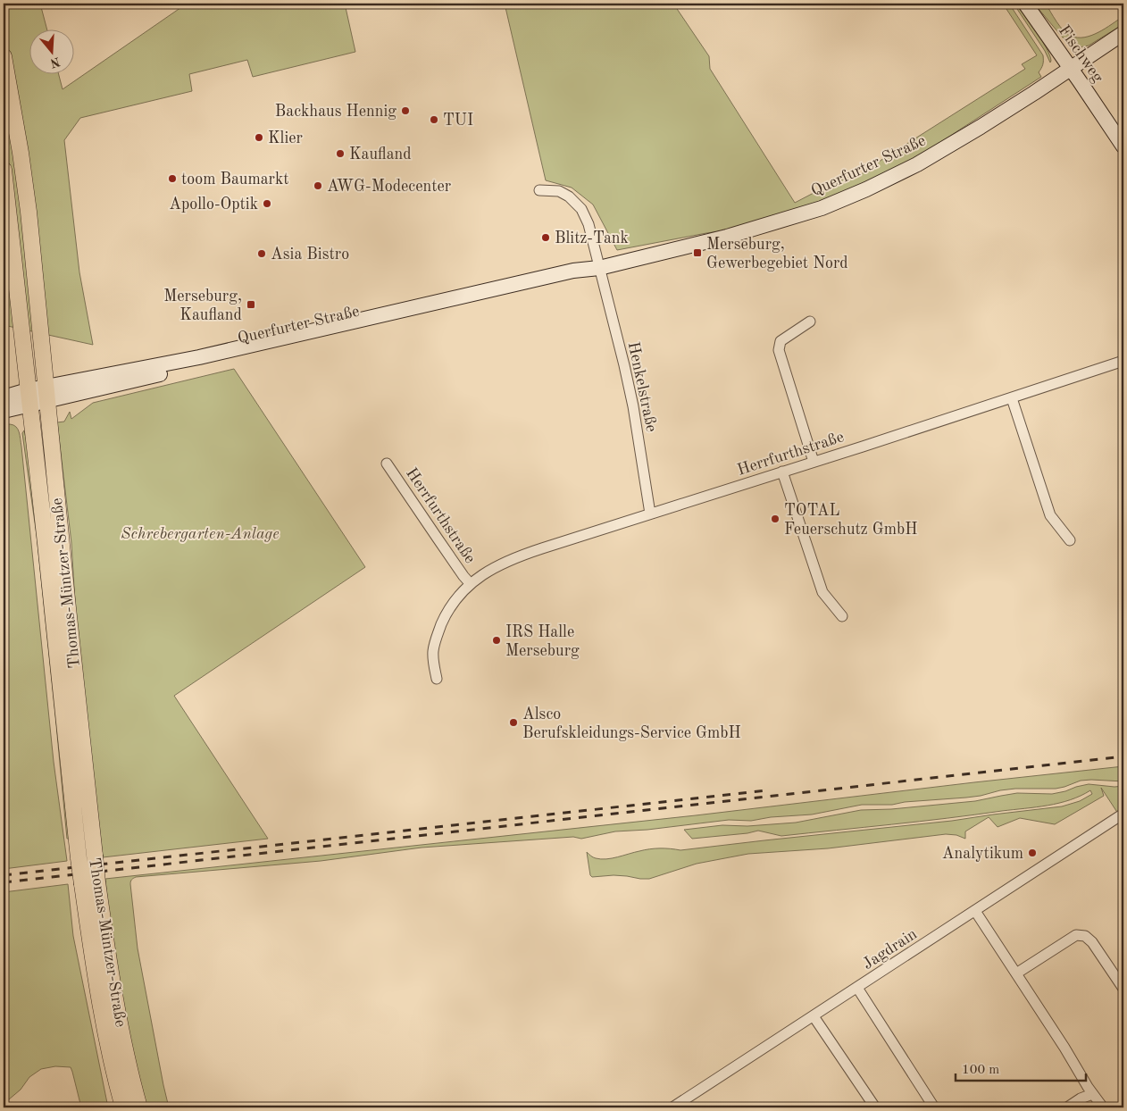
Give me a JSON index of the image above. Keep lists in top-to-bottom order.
{
  "streets": {
    "main road": ["Fischweg", "Querfurter Straße", "Thomas-Müntzer-Straße"],
    "street": ["Henkelstraße", "Herrfurthstraße", "Jagdrain"]
  },
  "crossings": [
    ["Fischweg", "Querfurter Straße"],
    ["Querfurter Straße", "Henkelstraße"],
    ["Querfurter Straße", "Thomas-Müntzer-Straße"],
    ["Henkelstraße", "Herrfurthstraße"]
  ],
  "parks": ["Schrebergarten-Anlage"],
  "places": {
    "other": [
      "Backhaus Hennig",
      "TUI",
      "Klier",
      "Kaufland",
      "toom Baumarkt",
      "AWG-Modecenter",
      "Apollo-Optik",
      "Blitz-Tank",
      "Asia Bistro",
      "TOTAL Feuerschutz GmbH",
      "IRS Halle Merseburg",
      "Alsco Berufskleidungs-Service GmbH",
      "Analytikum"
    ],
    "transit": ["Merseburg, Gewerbegebiet Nord", "Merseburg, Kaufland"]
  },
  "scale_bar": "100 m",
  "north": "bottom"
}
